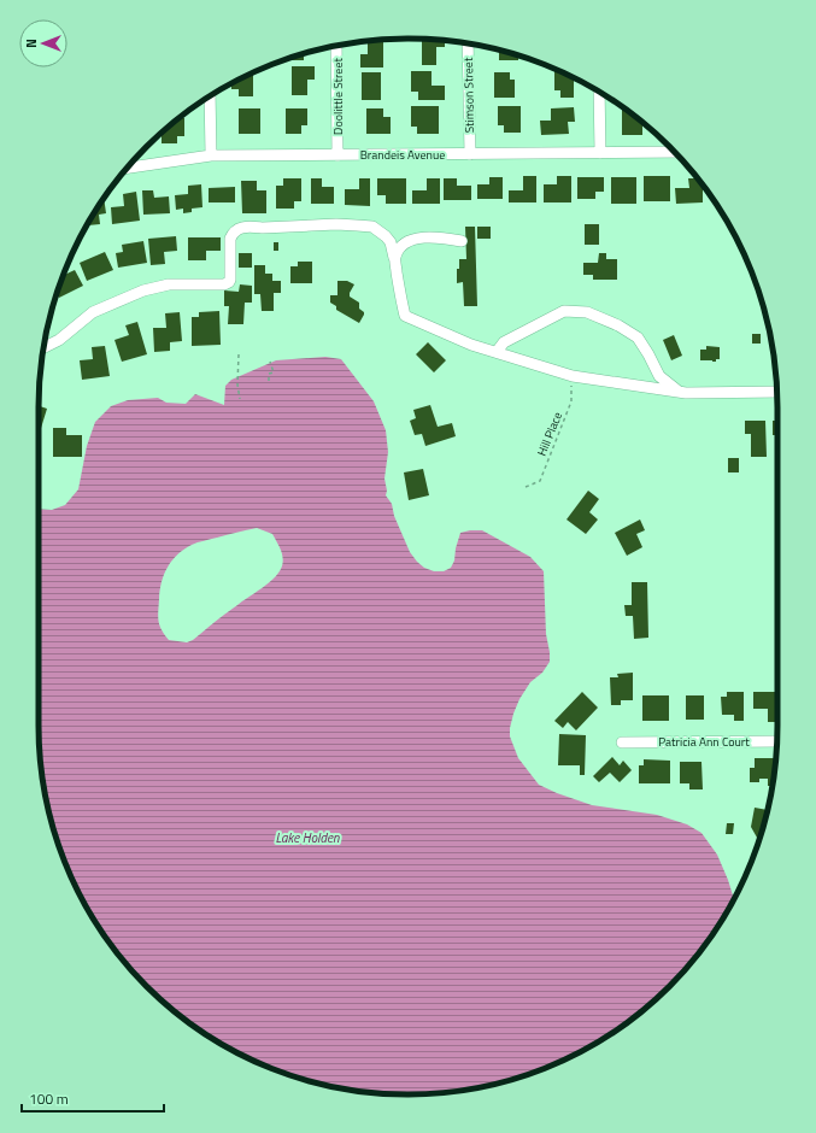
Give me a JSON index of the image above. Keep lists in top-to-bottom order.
{
  "streets": {
    "street": [
      "Stimson Street",
      "Doolittle Street",
      "Brandeis Avenue",
      "Patricia Ann Court"
    ],
    "path": ["Hill Place"]
  },
  "crossings": [
    ["Stimson Street", "Brandeis Avenue"],
    ["Doolittle Street", "Brandeis Avenue"]
  ],
  "water": ["Lake Holden"],
  "scale_bar": "100 m",
  "north": "left"
}
